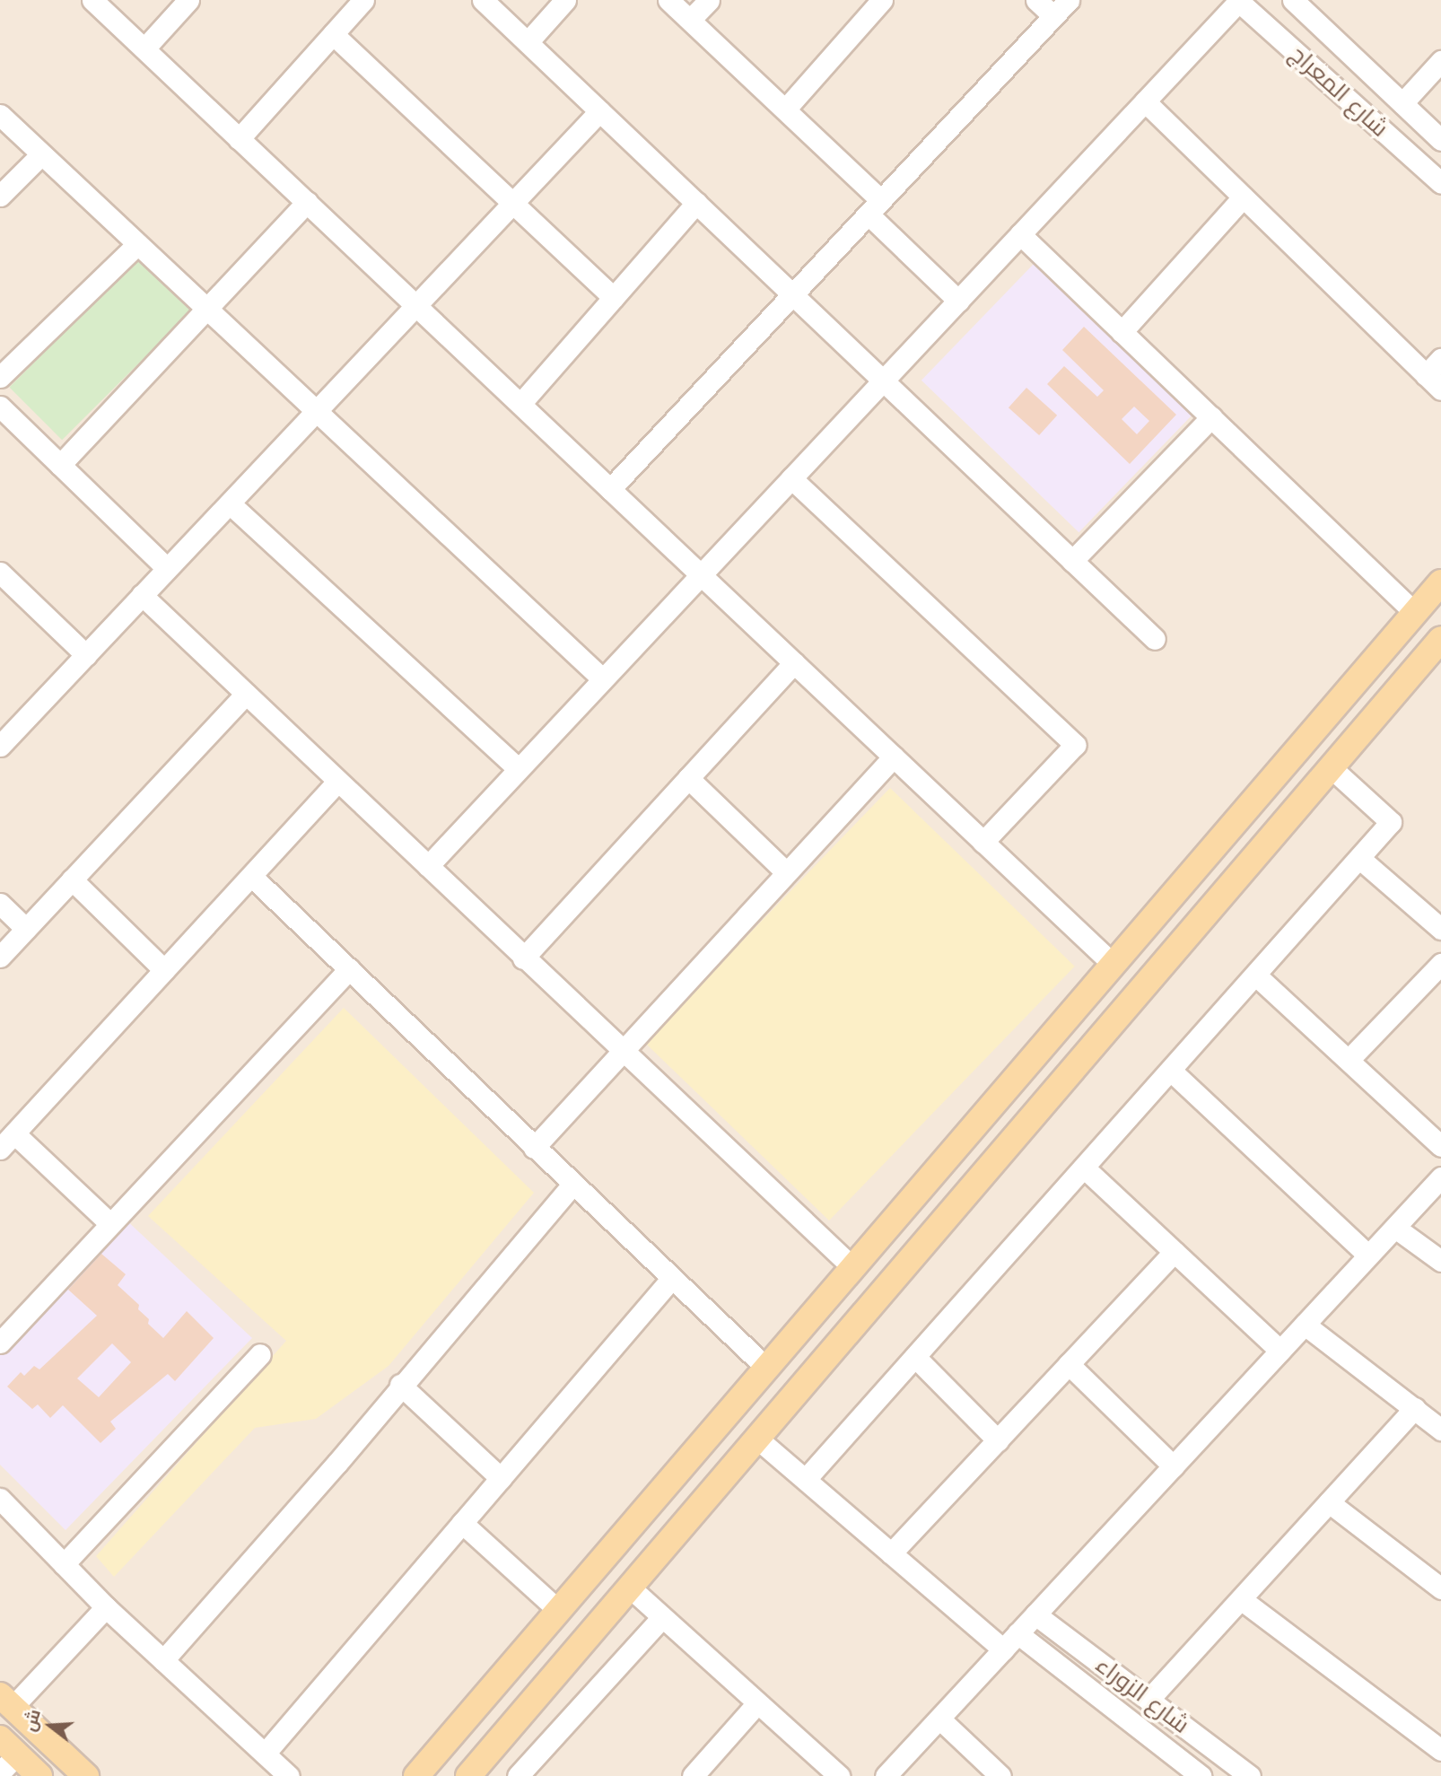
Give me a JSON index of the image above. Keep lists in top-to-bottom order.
{
  "streets": {
    "street": ["شارع المعراج", "شارع الزوراء"]
  },
  "north": "left"
}
